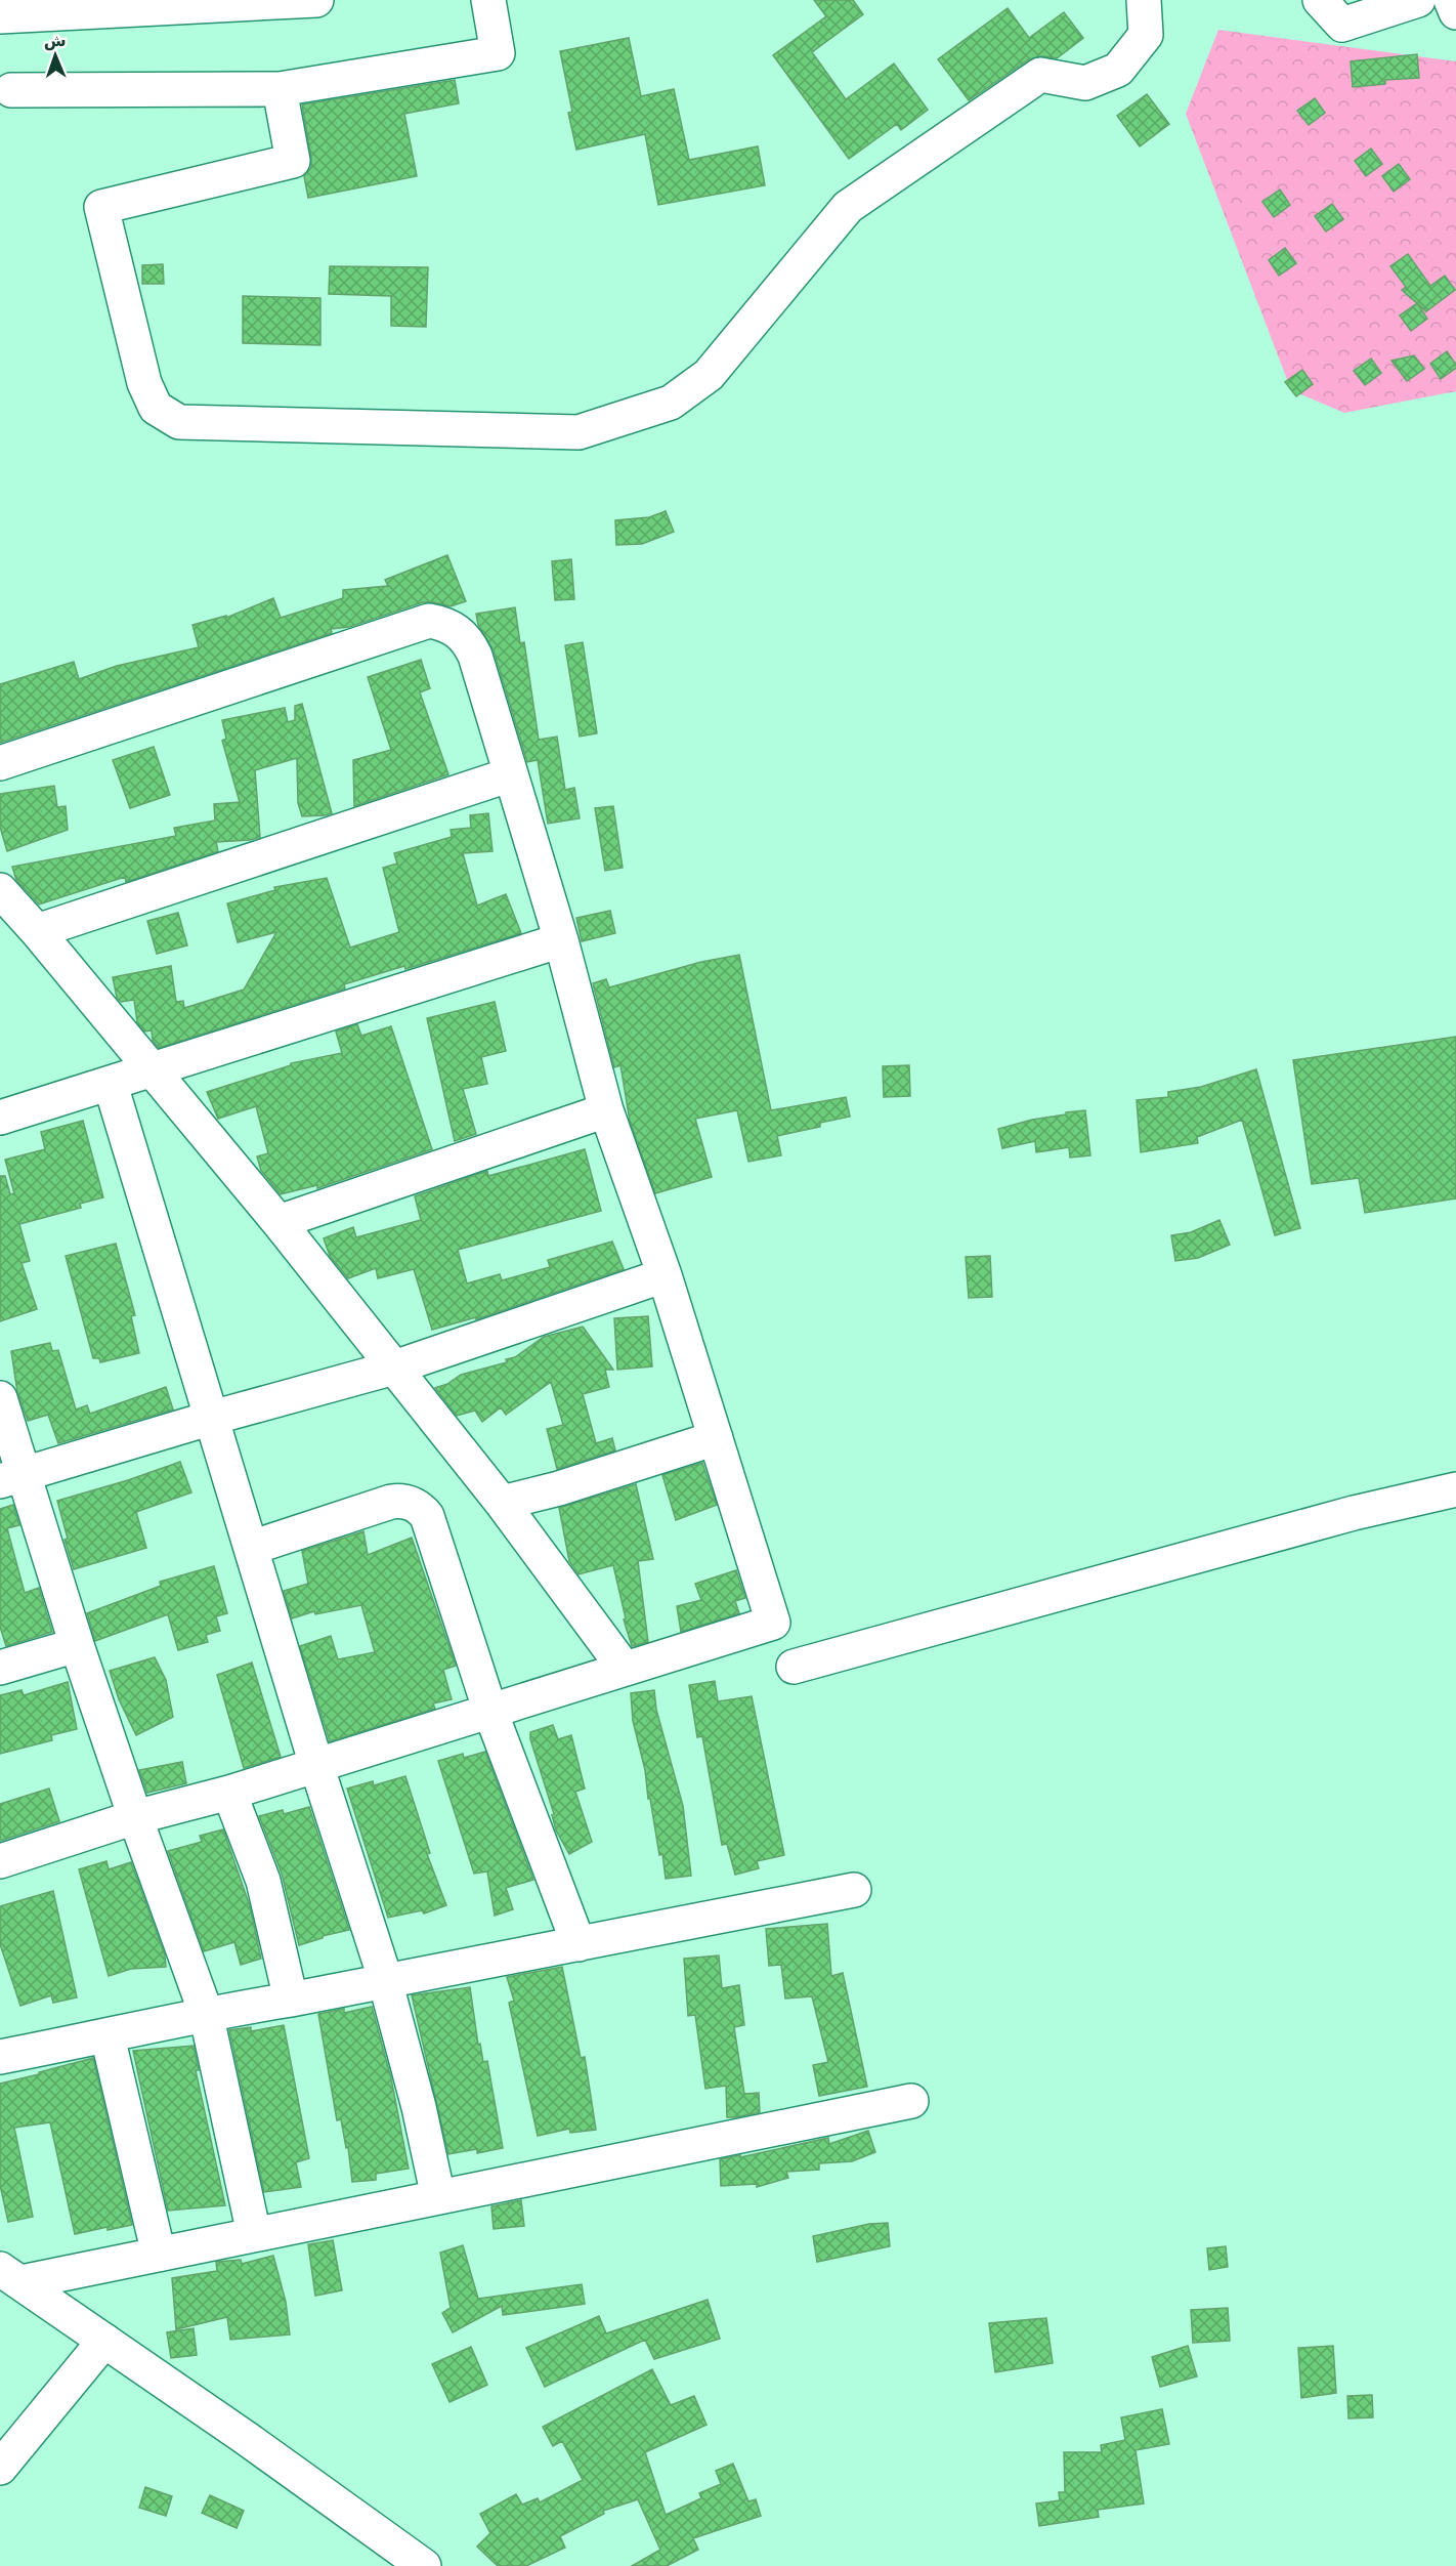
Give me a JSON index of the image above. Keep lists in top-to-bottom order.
{
  "north": "top"
}
